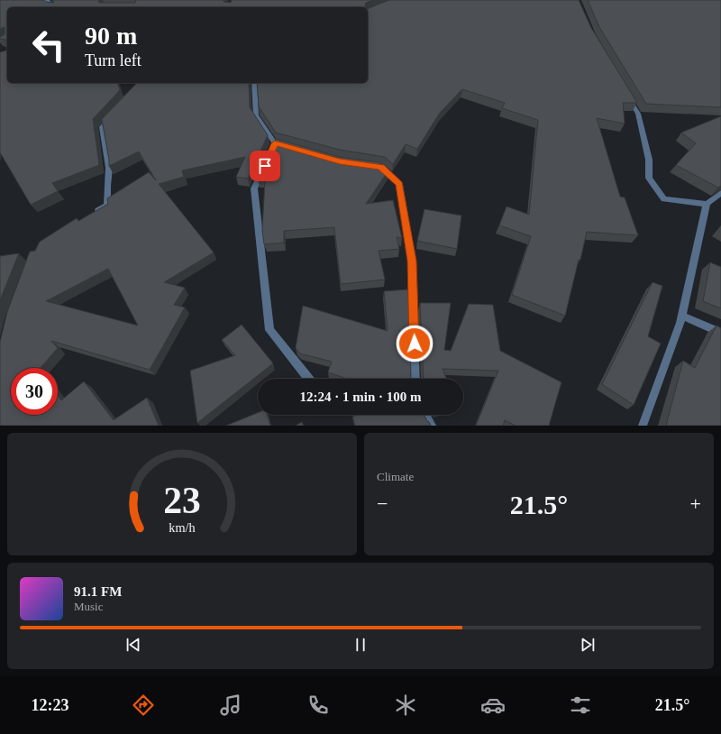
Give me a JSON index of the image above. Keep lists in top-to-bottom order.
{
  "page": {
    "turn": ["90 m", "Turn left"],
    "limit": "30",
    "trip": "12:24 · 1 min · 100 m",
    "tile": "Climate",
    "heat": ["−", "21.5°", "+"],
    "song": ["91.1 FM", "Music"],
    "tabs": ["12:23", "21.5°"],
    "gauge": ["23", "km/h"]
  }
}
